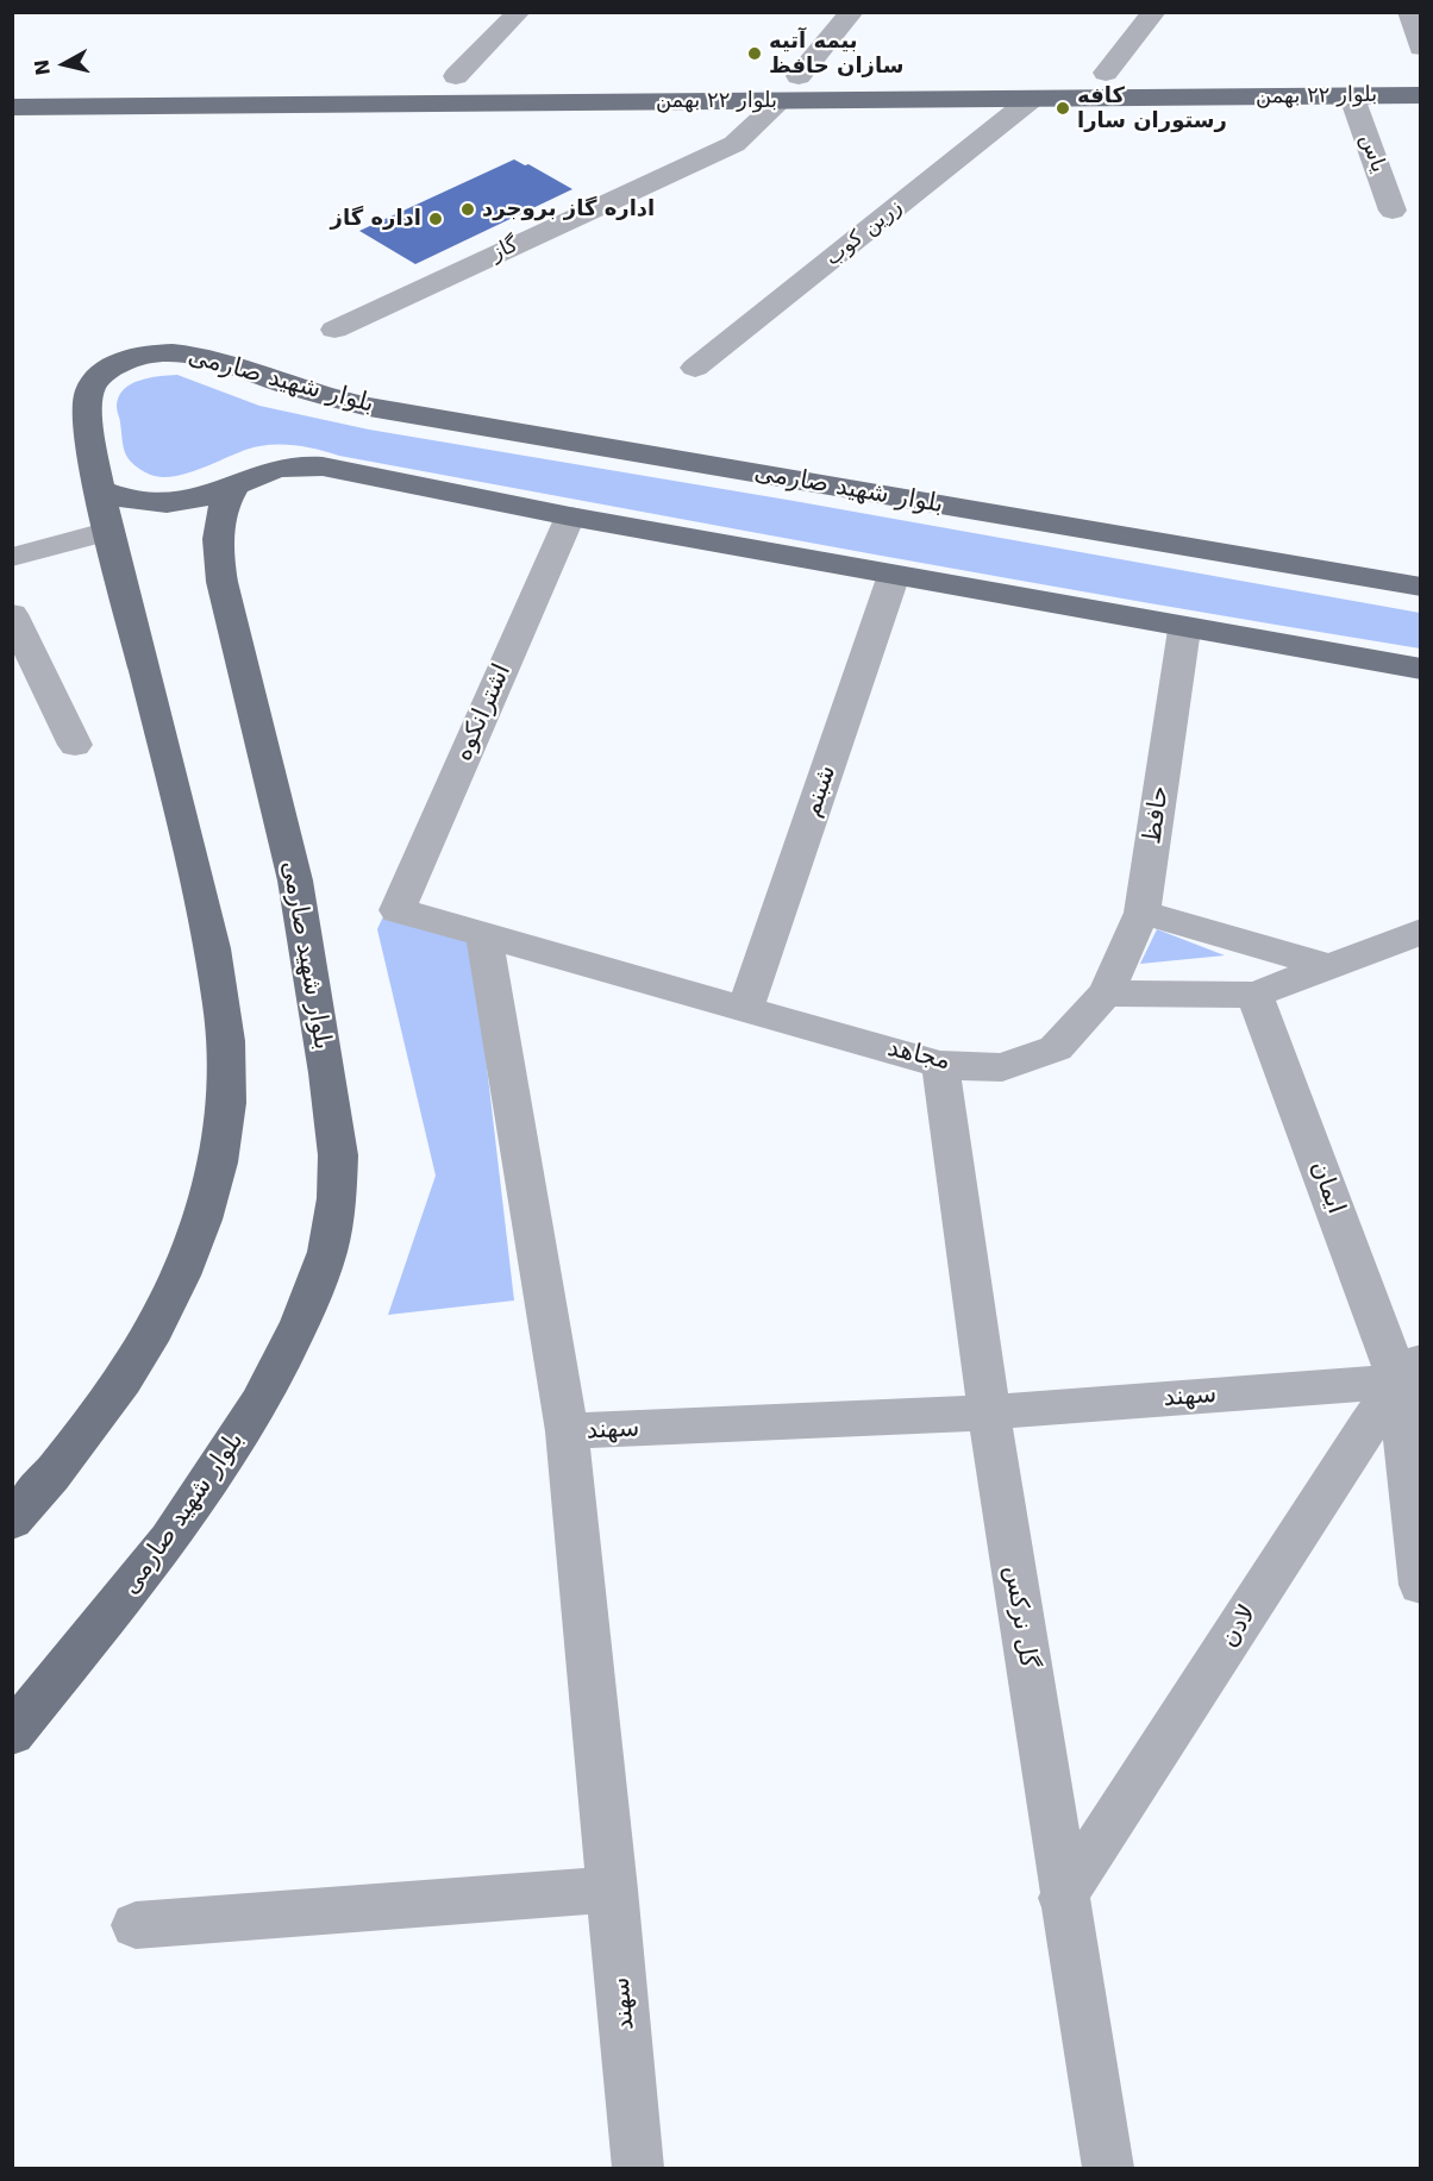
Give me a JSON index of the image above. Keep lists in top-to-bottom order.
{
  "streets": {
    "main road": ["بلوار ۲۲ بهمن", "بلوار شهید صارمی"],
    "street": [
      "یاس",
      "زرین کوب",
      "گاز",
      "اشترانکوه",
      "شبنم",
      "حافظ",
      "مجاهد",
      "ایمان",
      "سهند",
      "گل نرکس",
      "لادن"
    ]
  },
  "crossings": [
    ["بلوار ۲۲ بهمن", "یاس"],
    ["بلوار ۲۲ بهمن", "زرین کوب"],
    ["بلوار ۲۲ بهمن", "گاز"],
    ["اشترانکوه", "مجاهد"],
    ["شبنم", "مجاهد"],
    ["حافظ", "مجاهد"],
    ["مجاهد", "گل نرکس"],
    ["ایمان", "سهند"],
    ["ایمان", "لادن"],
    ["سهند", "گل نرکس"],
    ["سهند", "لادن"],
    ["گل نرکس", "لادن"]
  ],
  "places": [
    "بیمه آتیه سازان حافظ",
    "کافه رستوران سارا",
    "اداره گاز بروجرد",
    "اداره گاز"
  ],
  "north": "left"
}
